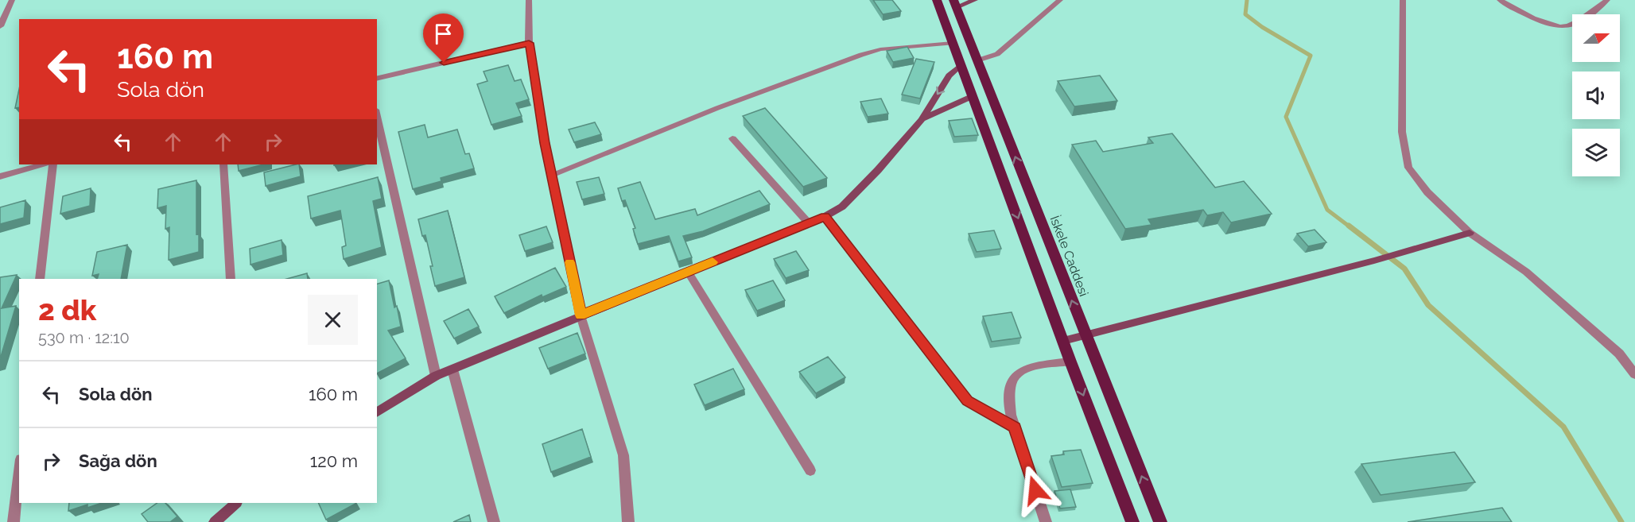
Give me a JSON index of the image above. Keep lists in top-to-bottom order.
{
  "streets": {
    "main road": ["İskele Caddesi"]
  },
  "north": "right",
  "page": {
    "turn": ["160 m", "Sola dön"],
    "heading": ["2 dk", "530 m · 12:10"],
    "list": [
      {
        "name": "Sola dön",
        "value": "160 m"
      },
      {
        "name": "Sağa dön",
        "value": "120 m"
      }
    ]
  }
}
